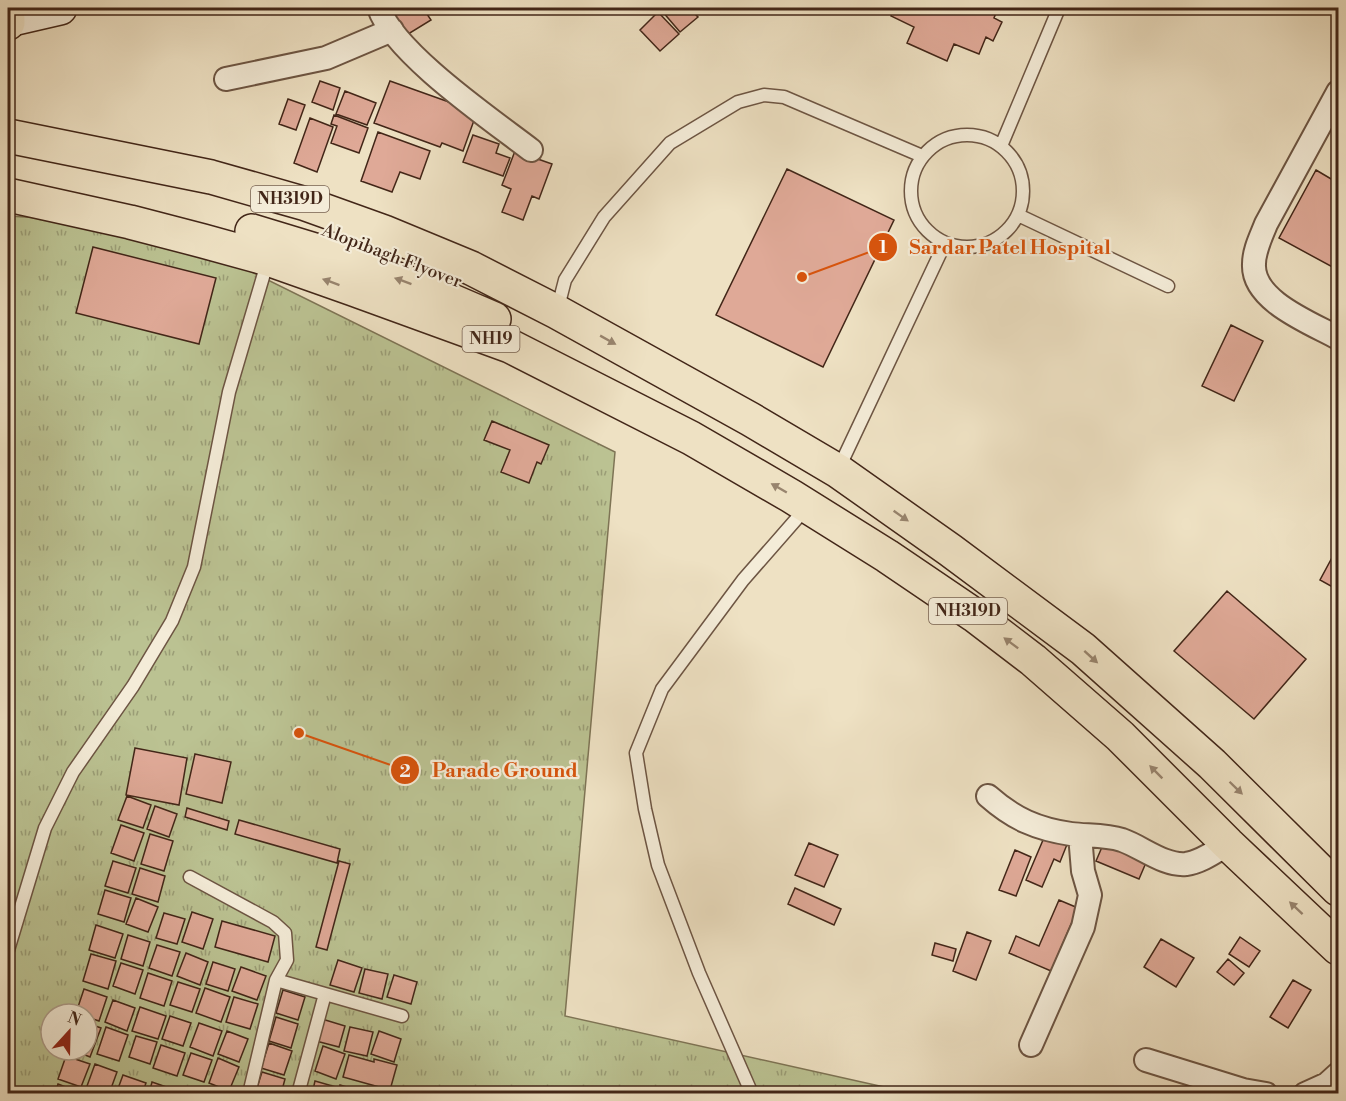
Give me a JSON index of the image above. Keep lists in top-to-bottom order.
{
  "streets": {
    "highway": ["NH319D", "Alopibagh Flyover", "NH19"]
  },
  "crossings": [
    ["NH319D", "Alopibagh Flyover"],
    ["NH319D", "NH19"],
    ["Alopibagh Flyover", "NH19"]
  ],
  "places": ["Sardar Patel Hospital", "Parade Ground"],
  "north": "top"
}
